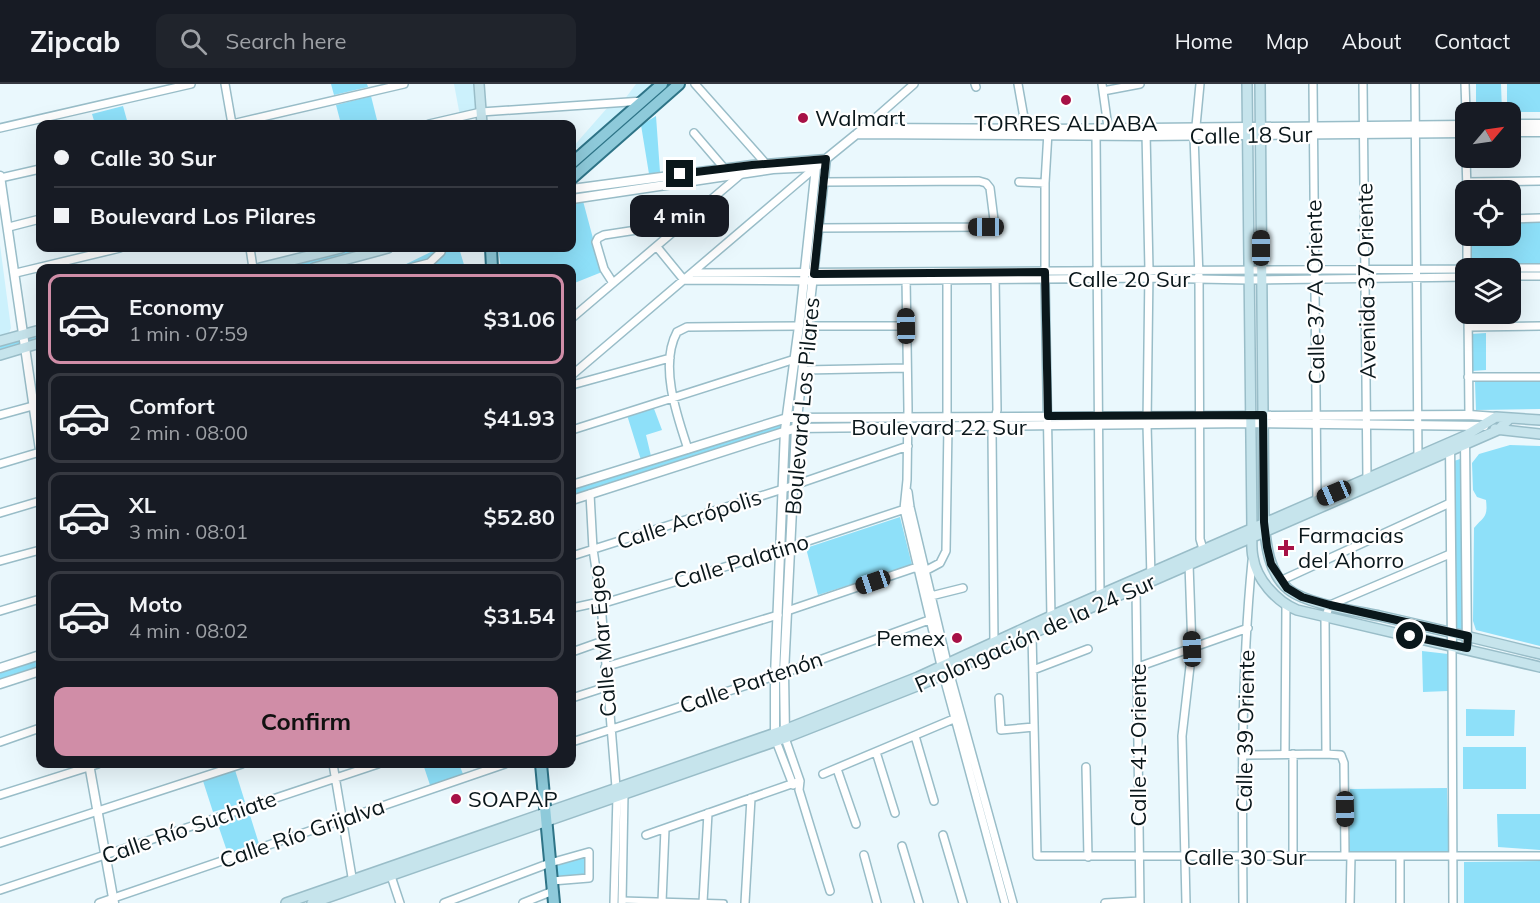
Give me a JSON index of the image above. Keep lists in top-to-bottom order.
{
  "streets": {
    "main road": ["Boulevard 22 Sur", "Prolongación de la 24 Sur"],
    "street": [
      "Calle 18 Sur",
      "Calle 20 Sur",
      "Avenida 37 Oriente",
      "Calle 37 A Oriente",
      "Boulevard Los Pilares",
      "Calle Acrópolis",
      "Calle Palatino",
      "Calle Mar Egeo",
      "Calle Partenón",
      "Calle 39 Oriente",
      "Calle 41 Oriente",
      "Calle Río Suchiate",
      "Calle Río Grijalva",
      "Calle 30 Sur"
    ]
  },
  "crossings": [
    ["Calle 18 Sur", "Avenida 37 Oriente"],
    ["Calle 18 Sur", "Calle 37 A Oriente"],
    ["Calle 20 Sur", "Avenida 37 Oriente"],
    ["Calle 20 Sur", "Calle 37 A Oriente"],
    ["Calle 20 Sur", "Boulevard Los Pilares"],
    ["Avenida 37 Oriente", "Boulevard 22 Sur"],
    ["Avenida 37 Oriente", "Prolongación de la 24 Sur"],
    ["Calle 37 A Oriente", "Boulevard 22 Sur"],
    ["Calle 37 A Oriente", "Prolongación de la 24 Sur"],
    ["Boulevard Los Pilares", "Boulevard 22 Sur"],
    ["Boulevard Los Pilares", "Calle Acrópolis"],
    ["Boulevard Los Pilares", "Calle Palatino"],
    ["Boulevard Los Pilares", "Prolongación de la 24 Sur"],
    ["Boulevard Los Pilares", "Calle Partenón"],
    ["Boulevard 22 Sur", "Prolongación de la 24 Sur"],
    ["Boulevard 22 Sur", "Calle Mar Egeo"],
    ["Calle Acrópolis", "Calle Mar Egeo"],
    ["Calle Palatino", "Calle Mar Egeo"],
    ["Prolongación de la 24 Sur", "Calle Mar Egeo"],
    ["Prolongación de la 24 Sur", "Calle 41 Oriente"],
    ["Calle Mar Egeo", "Calle Partenón"],
    ["Calle 39 Oriente", "Calle 30 Sur"],
    ["Calle 41 Oriente", "Calle 30 Sur"]
  ],
  "places": {
    "other": [
      "TORRES ALDABA",
      "Walmart",
      "Pemex",
      "SOAPAP"
    ],
    "health": ["Farmacias del Ahorro"]
  },
  "north": "top right",
  "page": {
    "header": "Zipcab",
    "search": "Search here",
    "nav": [
      "Home",
      "Map",
      "About",
      "Contact"
    ],
    "banner": ["Calle 30 Sur", "Boulevard Los Pilares"],
    "bubble": "4 min",
    "list": [
      {
        "name": "Economy",
        "note": "1 min · 07:59",
        "value": "$31.06"
      },
      {
        "name": "Comfort",
        "note": "2 min · 08:00",
        "value": "$41.93"
      },
      {
        "name": "XL",
        "note": "3 min · 08:01",
        "value": "$52.80"
      },
      {
        "name": "Moto",
        "note": "4 min · 08:02",
        "value": "$31.54"
      }
    ],
    "buttons": "Confirm"
  }
}
